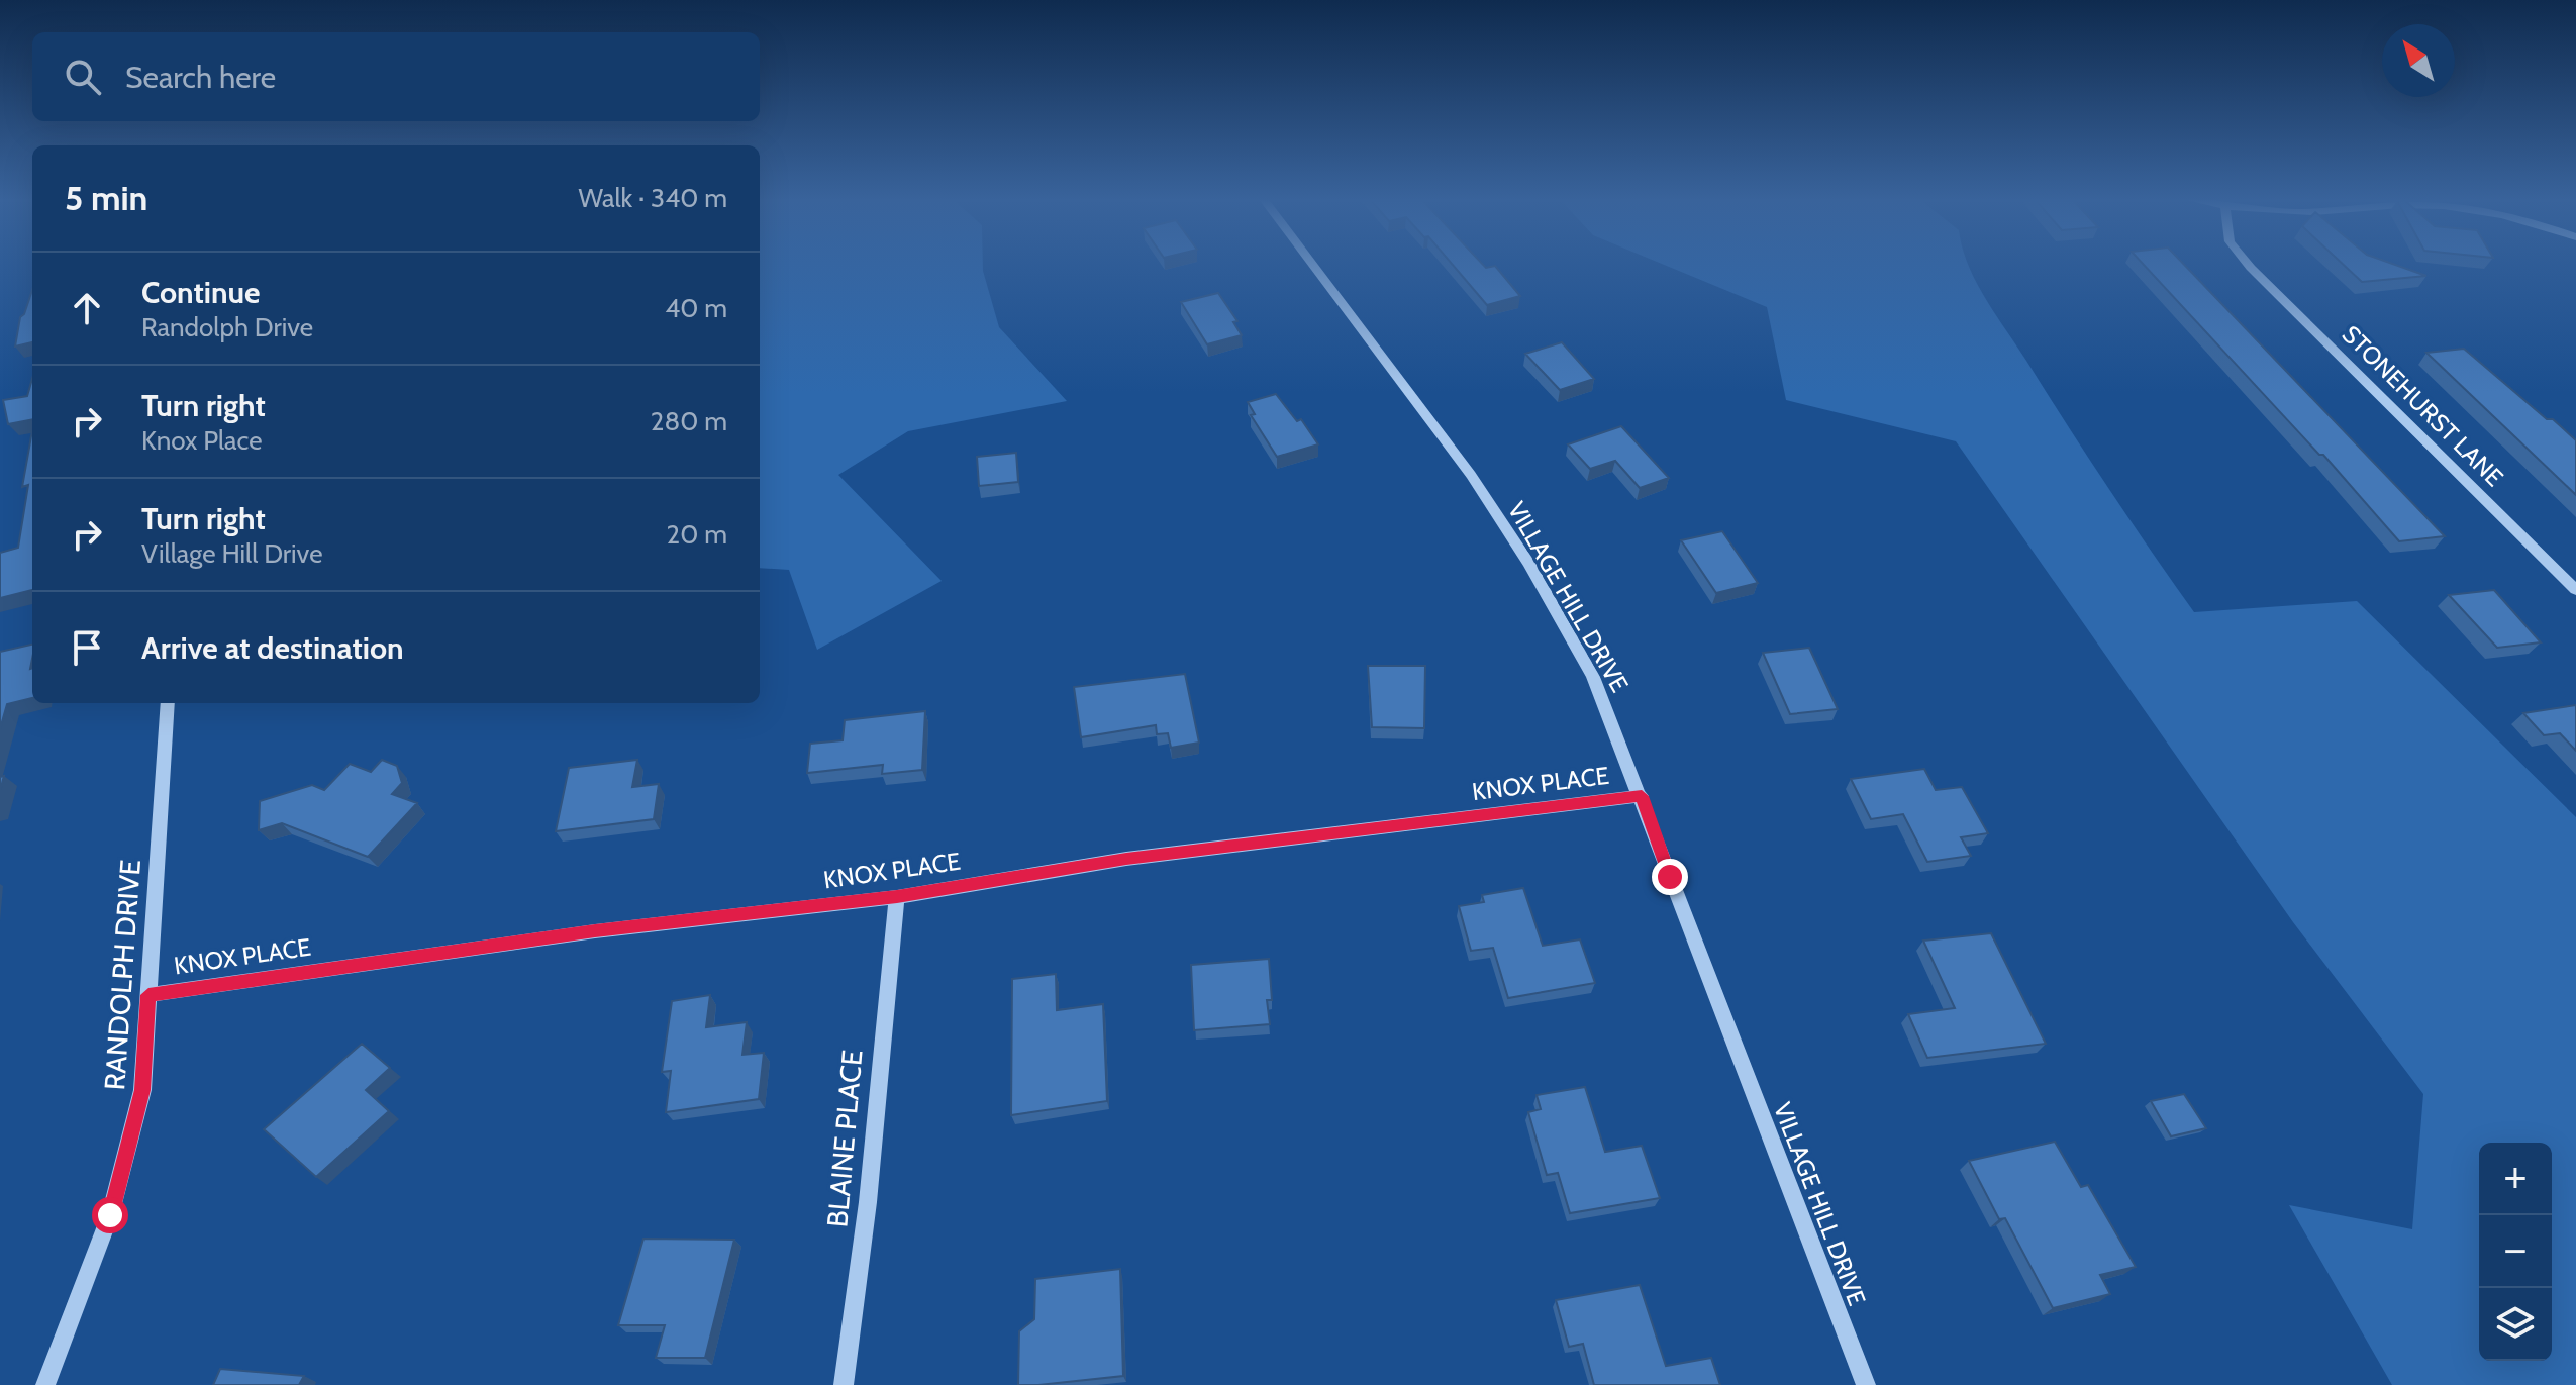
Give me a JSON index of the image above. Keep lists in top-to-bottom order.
{
  "streets": {
    "street": [
      "STONEHURST LANE",
      "VILLAGE HILL DRIVE",
      "KNOX PLACE",
      "RANDOLPH DRIVE",
      "BLAINE PLACE"
    ]
  },
  "crossings": [
    ["VILLAGE HILL DRIVE", "KNOX PLACE"],
    ["KNOX PLACE", "RANDOLPH DRIVE"],
    ["KNOX PLACE", "BLAINE PLACE"]
  ],
  "north": "top left",
  "page": {
    "search": "Search here",
    "heading": ["5 min", "Walk · 340 m"],
    "list": [
      ["Continue", "Randolph Drive", "40 m"],
      ["Turn right", "Knox Place", "280 m"],
      ["Turn right", "Village Hill Drive", "20 m"],
      "Arrive at destination"
    ],
    "map_buttons": ["+", "−"]
  }
}
